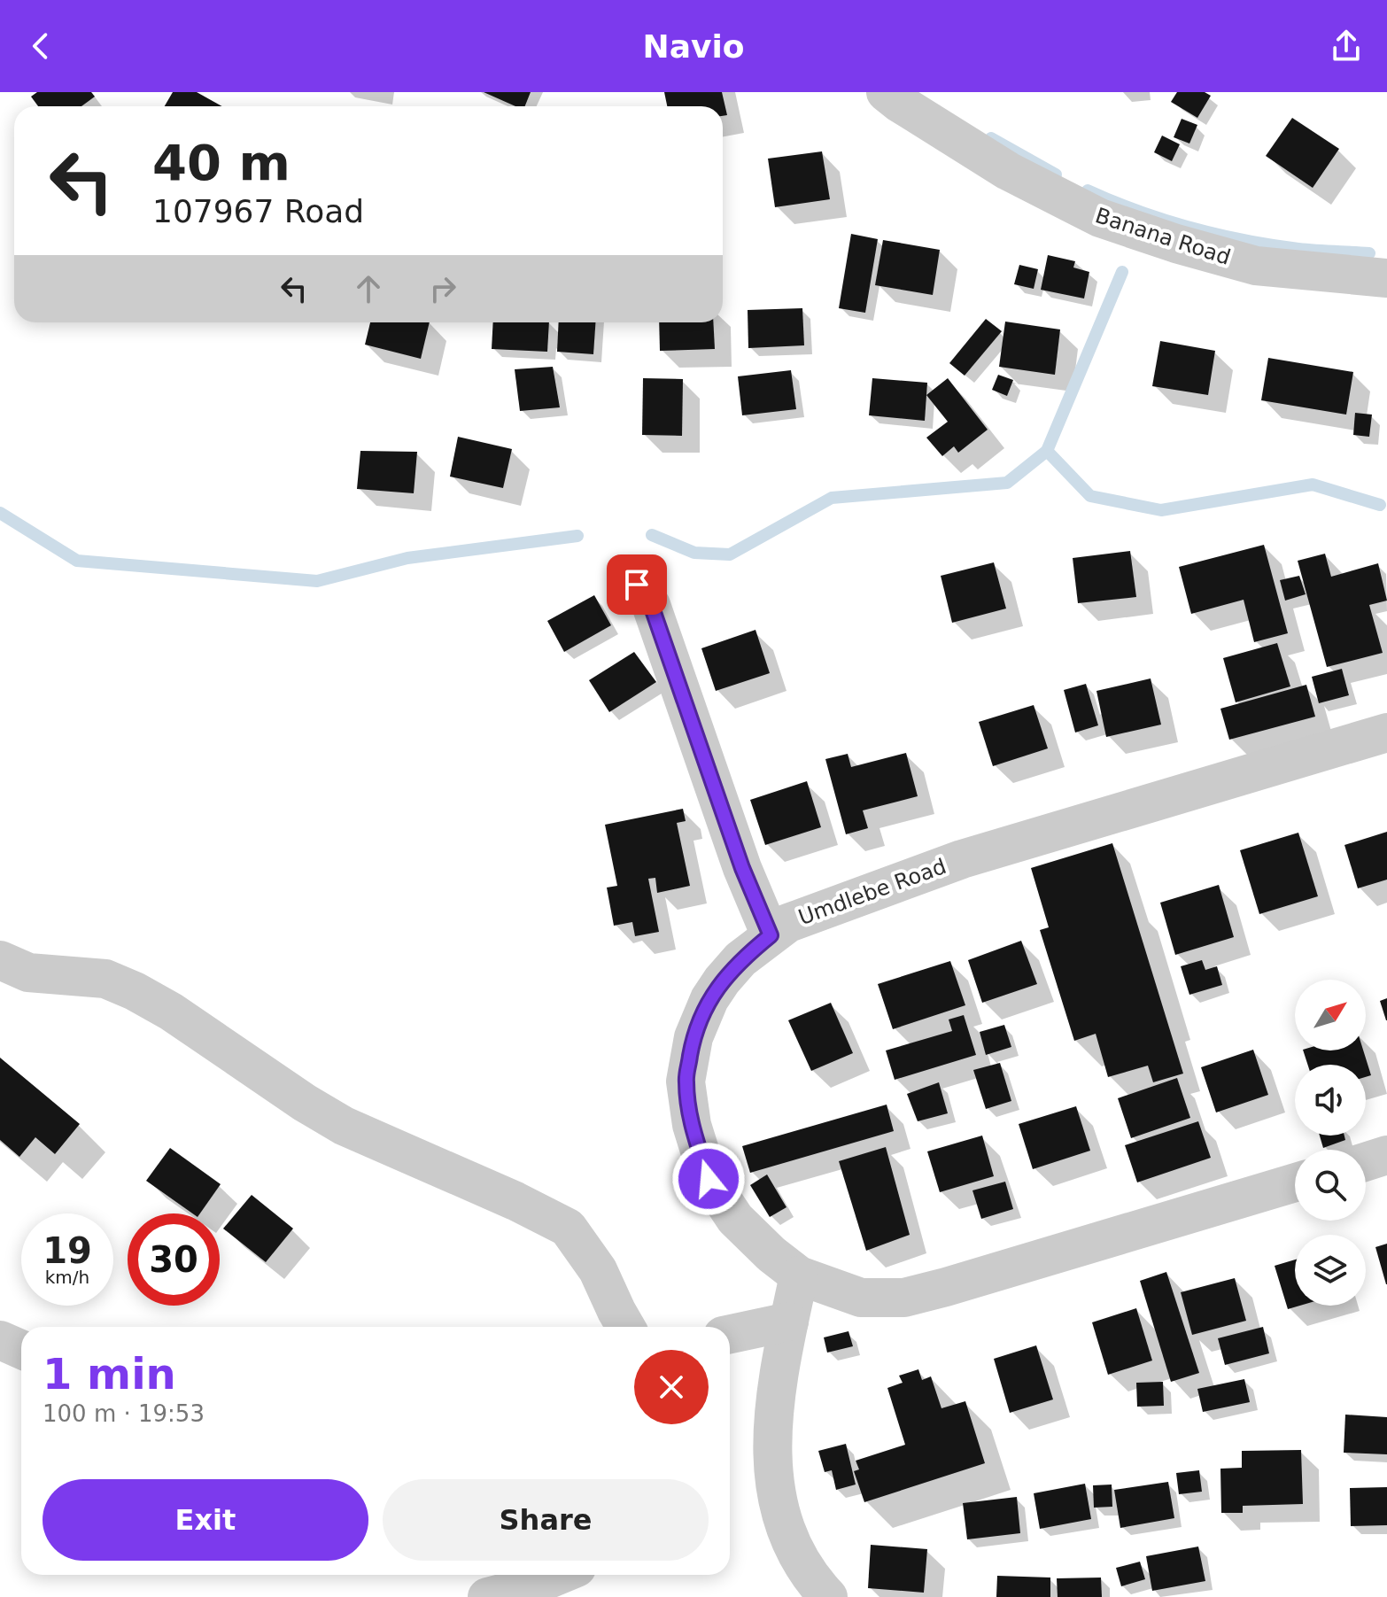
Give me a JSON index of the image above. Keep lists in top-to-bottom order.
{
  "streets": {
    "street": ["Banana Road", "Umdlebe Road"]
  },
  "north": "top right",
  "page": {
    "header": "Navio",
    "turn": ["40 m", "107967 Road"],
    "speed": "19 km/h",
    "limit": "30",
    "heading": ["1 min", "100 m · 19:53"],
    "buttons": ["Exit", "Share"]
  }
}
